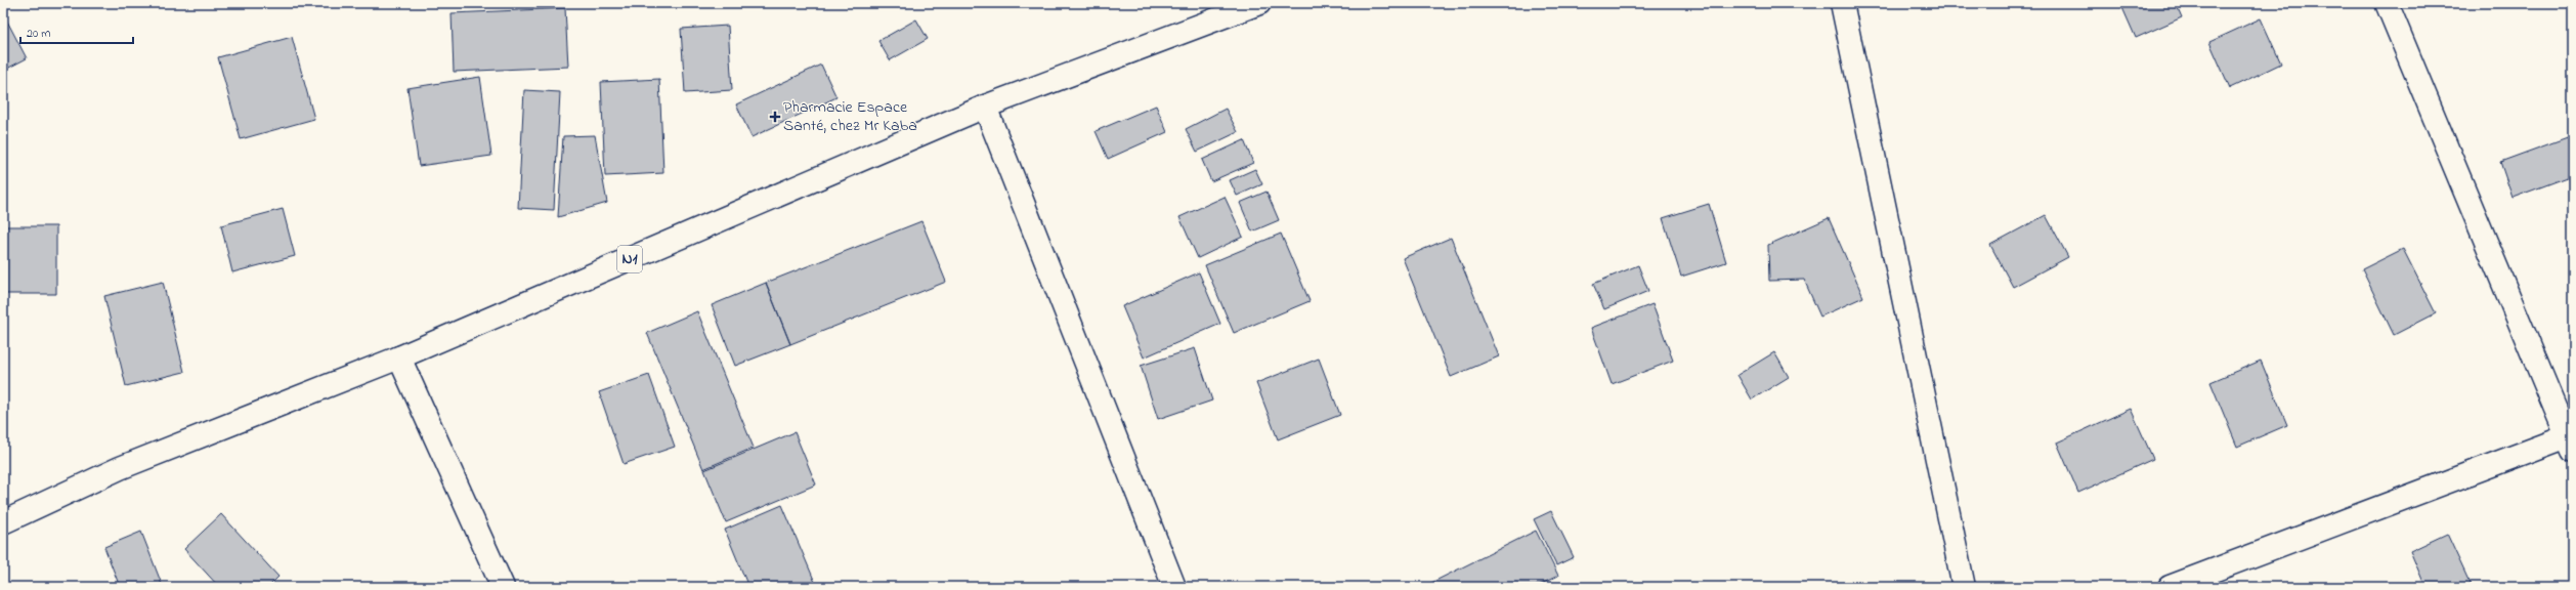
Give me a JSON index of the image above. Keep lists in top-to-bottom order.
{
  "streets": {
    "main road": ["N1"]
  },
  "places": {
    "health": ["Pharmacie Espace Santé, chez Mr Kaba"]
  },
  "scale_bar": "20 m"
}
